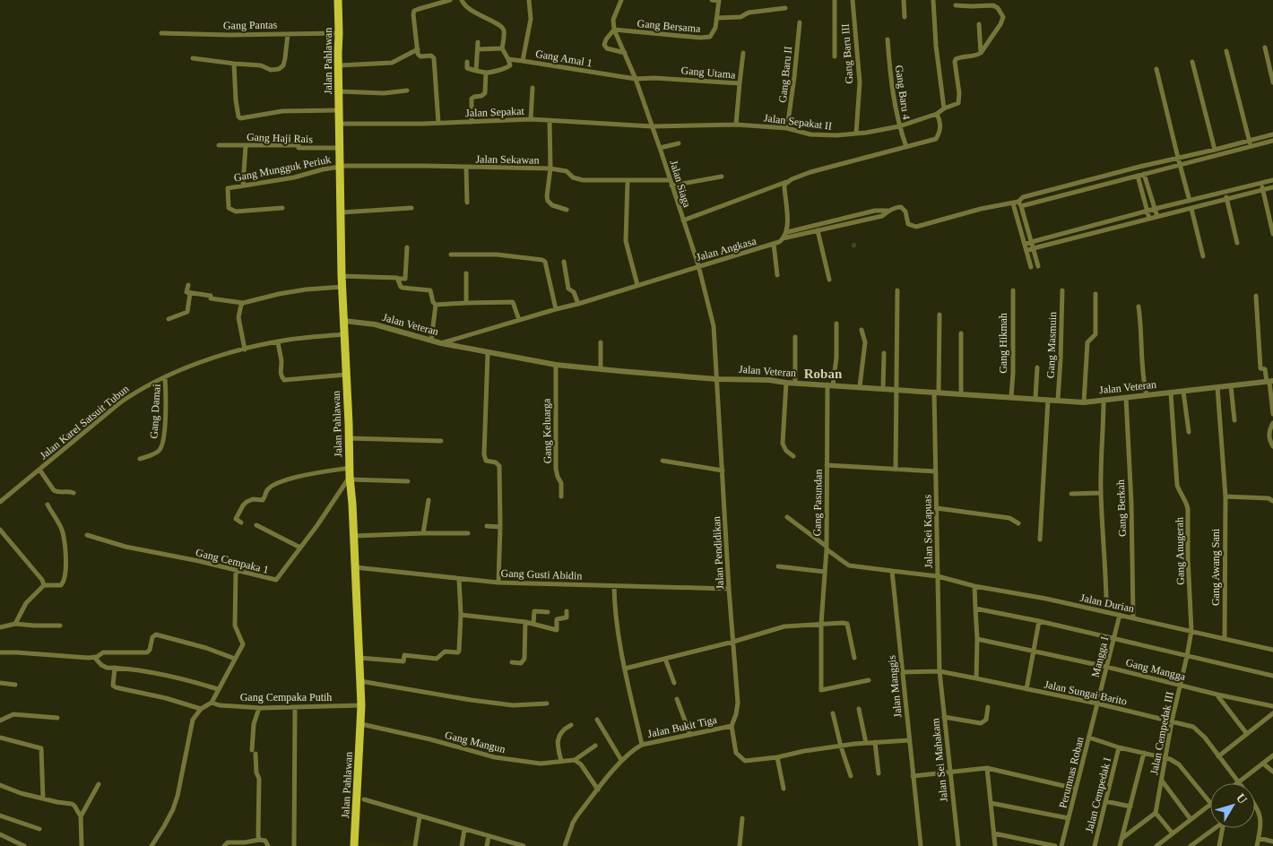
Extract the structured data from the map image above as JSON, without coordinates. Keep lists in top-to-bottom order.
{
  "streets": {
    "main road": ["Jalan Pahlawan"],
    "street": [
      "Gang Pantas",
      "Gang Bersama",
      "Gang Baru III",
      "Gang Amal 1",
      "Gang Utama",
      "Gang Baru II",
      "Gang Baru 4",
      "Jalan Sepakat",
      "Jalan Sepakat II",
      "Gang Haji Rais",
      "Jalan Sekawan",
      "Gang Mungguk Periuk",
      "Jalan Siaga",
      "Jalan Angkasa",
      "Jalan Veteran",
      "Gang Hikmah",
      "Gang Masmuin",
      "Gang Damai",
      "Jalan Karel Satsuit Tubun",
      "Gang Keluarga",
      "Gang Pasundan",
      "Gang Berkah",
      "Jalan Sei Kapuas",
      "Gang Anugerah",
      "Jalan Pendidikan",
      "Gang Cempaka 1",
      "Gang Awang Sani",
      "Gang Gusti Abidin",
      "Jalan Durian",
      "Mangga I",
      "Gang Mangga",
      "Jalan Manggis",
      "Jalan Sungai Barito",
      "Gang Cempaka Putih",
      "Jalan Bukit Tiga",
      "Jalan Cempedak III",
      "Gang Mangun",
      "Jalan Sei Mahakam",
      "Perumnas Roban",
      "Jalan Cempedak I"
    ]
  },
  "crossings": [
    ["Gang Pantas", "Jalan Pahlawan"],
    ["Gang Bersama", "Jalan Siaga"],
    ["Gang Baru III", "Jalan Sepakat II"],
    ["Gang Amal 1", "Gang Utama"],
    ["Gang Amal 1", "Jalan Siaga"],
    ["Jalan Pahlawan", "Jalan Sepakat"],
    ["Jalan Pahlawan", "Gang Haji Rais"],
    ["Jalan Pahlawan", "Jalan Sekawan"],
    ["Jalan Pahlawan", "Gang Mungguk Periuk"],
    ["Jalan Pahlawan", "Jalan Veteran"],
    ["Jalan Pahlawan", "Jalan Karel Satsuit Tubun"],
    ["Jalan Pahlawan", "Gang Cempaka 1"],
    ["Jalan Pahlawan", "Gang Gusti Abidin"],
    ["Jalan Pahlawan", "Gang Cempaka Putih"],
    ["Jalan Pahlawan", "Gang Mangun"],
    ["Gang Utama", "Jalan Sepakat II"],
    ["Gang Utama", "Jalan Siaga"],
    ["Gang Baru II", "Jalan Sepakat II"],
    ["Gang Baru 4", "Jalan Sepakat II"],
    ["Jalan Sepakat", "Jalan Sepakat II"],
    ["Jalan Sepakat", "Jalan Siaga"],
    ["Jalan Sepakat II", "Jalan Siaga"],
    ["Jalan Sekawan", "Gang Mungguk Periuk"],
    ["Jalan Sekawan", "Jalan Siaga"],
    ["Jalan Siaga", "Jalan Angkasa"],
    ["Jalan Siaga", "Jalan Veteran"],
    ["Jalan Siaga", "Jalan Pendidikan"],
    ["Jalan Angkasa", "Jalan Veteran"],
    ["Jalan Veteran", "Gang Hikmah"],
    ["Jalan Veteran", "Gang Masmuin"],
    ["Jalan Veteran", "Gang Keluarga"],
    ["Jalan Veteran", "Gang Pasundan"],
    ["Jalan Veteran", "Gang Berkah"],
    ["Jalan Veteran", "Jalan Sei Kapuas"],
    ["Jalan Veteran", "Gang Anugerah"],
    ["Jalan Veteran", "Jalan Pendidikan"],
    ["Jalan Veteran", "Gang Awang Sani"],
    ["Gang Damai", "Jalan Karel Satsuit Tubun"],
    ["Gang Pasundan", "Jalan Manggis"],
    ["Gang Berkah", "Jalan Durian"],
    ["Jalan Sei Kapuas", "Jalan Durian"],
    ["Jalan Sei Kapuas", "Jalan Sungai Barito"],
    ["Jalan Sei Kapuas", "Jalan Sei Mahakam"],
    ["Gang Anugerah", "Jalan Durian"],
    ["Gang Anugerah", "Jalan Cempedak III"],
    ["Jalan Pendidikan", "Gang Gusti Abidin"],
    ["Jalan Pendidikan", "Jalan Bukit Tiga"],
    ["Gang Awang Sani", "Jalan Durian"],
    ["Jalan Durian", "Mangga I"],
    ["Jalan Durian", "Jalan Cempedak III"],
    ["Mangga I", "Gang Mangga"],
    ["Mangga I", "Jalan Sungai Barito"],
    ["Mangga I", "Perumnas Roban"],
    ["Gang Mangga", "Jalan Cempedak III"],
    ["Jalan Manggis", "Jalan Sungai Barito"],
    ["Jalan Manggis", "Jalan Bukit Tiga"],
    ["Jalan Sungai Barito", "Jalan Cempedak III"],
    ["Jalan Sungai Barito", "Jalan Sei Mahakam"],
    ["Jalan Sungai Barito", "Perumnas Roban"]
  ],
  "districts": ["Roban"],
  "north": "top right"
}
